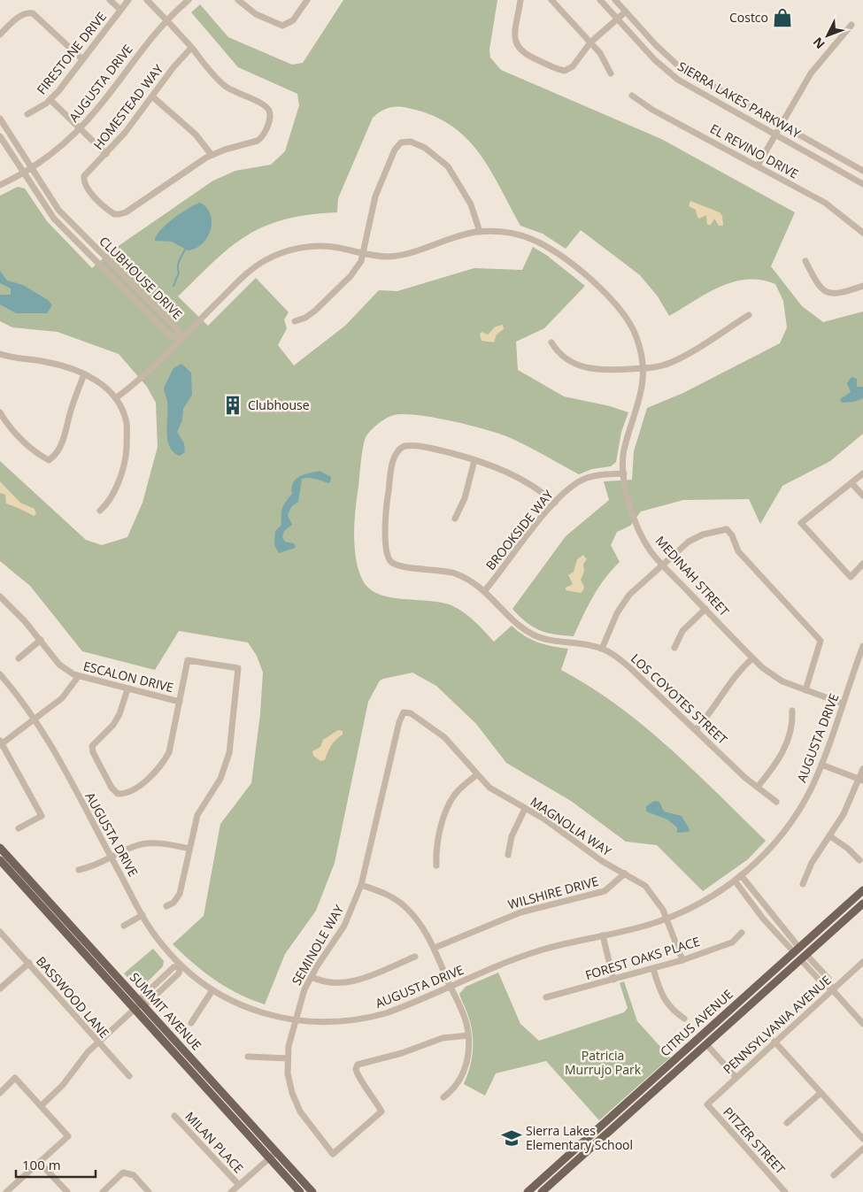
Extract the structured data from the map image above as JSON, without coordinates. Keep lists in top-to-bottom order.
{
  "streets": {
    "main road": ["SUMMIT AVENUE", "CITRUS AVENUE"],
    "street": [
      "FIRESTONE DRIVE",
      "AUGUSTA DRIVE",
      "SIERRA LAKES PARKWAY",
      "HOMESTEAD WAY",
      "EL REVINO DRIVE",
      "CLUBHOUSE DRIVE",
      "BROOKSIDE WAY",
      "MEDINAH STREET",
      "ESCALON DRIVE",
      "LOS COYOTES STREET",
      "MAGNOLIA WAY",
      "WILSHIRE DRIVE",
      "SEMINOLE WAY",
      "FOREST OAKS PLACE",
      "BASSWOOD LANE",
      "PENNSYLVANIA AVENUE",
      "PITZER STREET",
      "MILAN PLACE"
    ]
  },
  "crossings": [
    ["AUGUSTA DRIVE", "CLUBHOUSE DRIVE"],
    ["AUGUSTA DRIVE", "MEDINAH STREET"],
    ["AUGUSTA DRIVE", "MAGNOLIA WAY"],
    ["AUGUSTA DRIVE", "SEMINOLE WAY"],
    ["CLUBHOUSE DRIVE", "MEDINAH STREET"],
    ["BROOKSIDE WAY", "MEDINAH STREET"],
    ["BROOKSIDE WAY", "LOS COYOTES STREET"],
    ["MAGNOLIA WAY", "WILSHIRE DRIVE"],
    ["MAGNOLIA WAY", "SEMINOLE WAY"],
    ["MAGNOLIA WAY", "FOREST OAKS PLACE"],
    ["PENNSYLVANIA AVENUE", "PITZER STREET"]
  ],
  "parks": ["Patricia Murrujo Park"],
  "places": {
    "shop": ["Costco"],
    "building": ["Clubhouse"],
    "school or university": ["Sierra Lakes Elementary School"]
  },
  "scale_bar": "100 m",
  "north": "bottom left"
}
